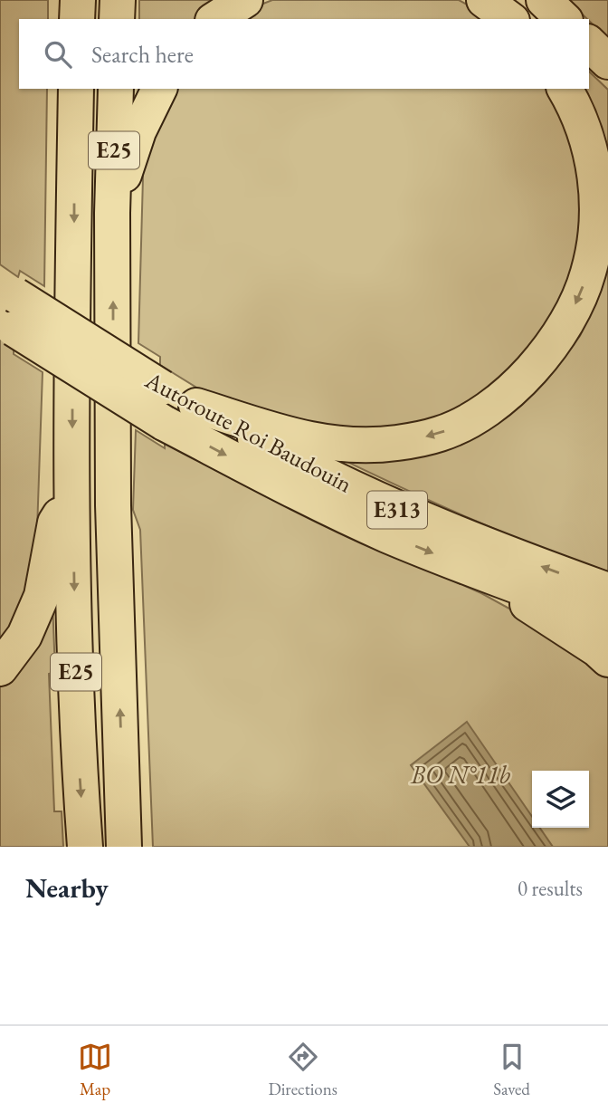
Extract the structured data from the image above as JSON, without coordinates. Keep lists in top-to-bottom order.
{
  "streets": {
    "highway": ["E25", "Autoroute Roi Baudouin", "E313"]
  },
  "crossings": [
    ["Autoroute Roi Baudouin", "E313"]
  ],
  "water": ["BO N°11b"],
  "page": {
    "search": "Search here",
    "heading": ["Nearby", "0 results"],
    "nav": ["Map", "Directions", "Saved"]
  }
}
